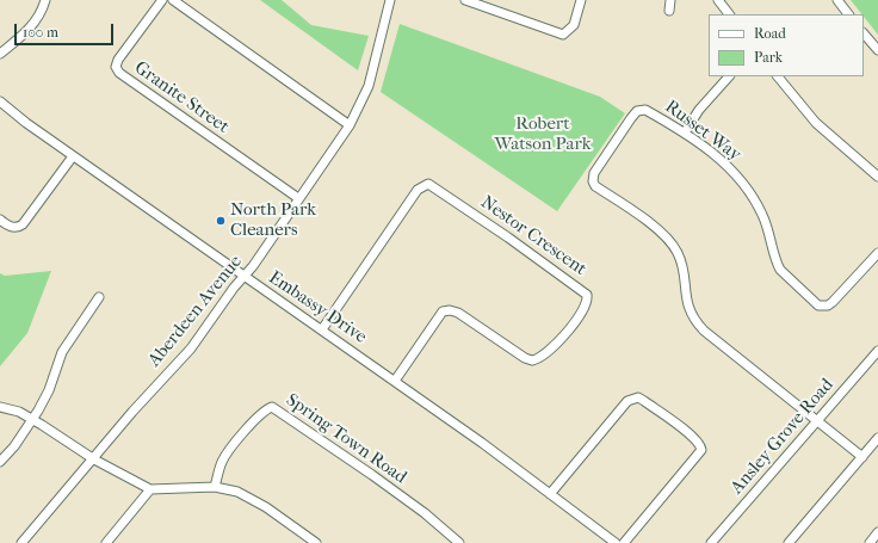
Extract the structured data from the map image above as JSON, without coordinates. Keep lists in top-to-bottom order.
{
  "streets": {
    "street": [
      "Granite Street",
      "Russet Way",
      "Nestor Crescent",
      "Embassy Drive",
      "Aberdeen Avenue",
      "Ansley Grove Road",
      "Spring Town Road"
    ]
  },
  "crossings": [
    ["Granite Street", "Aberdeen Avenue"],
    ["Russet Way", "Ansley Grove Road"],
    ["Nestor Crescent", "Embassy Drive"],
    ["Embassy Drive", "Aberdeen Avenue"]
  ],
  "parks": ["Robert Watson Park"],
  "places": ["North Park Cleaners"],
  "legend": ["Road", "Park"],
  "scale_bar": "100 m"
}
